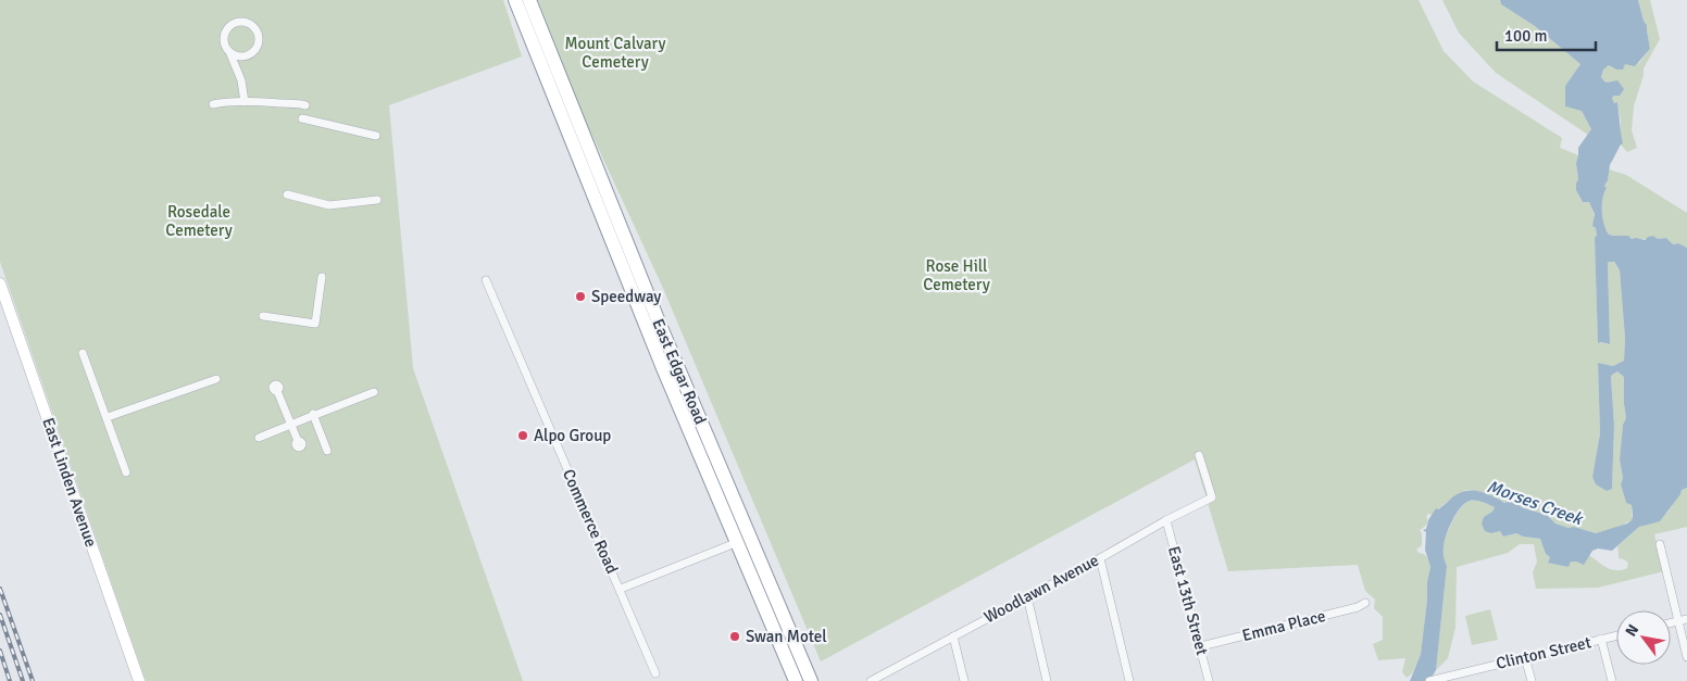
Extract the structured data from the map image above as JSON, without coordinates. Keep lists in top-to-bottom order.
{
  "streets": {
    "highway": ["East Edgar Road"],
    "street": [
      "East Linden Avenue",
      "Commerce Road",
      "Woodlawn Avenue",
      "East 13th Street",
      "Emma Place",
      "Clinton Street"
    ]
  },
  "crossings": [
    ["Woodlawn Avenue", "East 13th Street"],
    ["East 13th Street", "Emma Place"]
  ],
  "water": ["Morses Creek"],
  "parks": ["Mount Calvary Cemetery", "Rosedale Cemetery", "Rose Hill Cemetery"],
  "places": ["Speedway", "Alpo Group", "Swan Motel"],
  "scale_bar": "100 m",
  "north": "top left"
}
